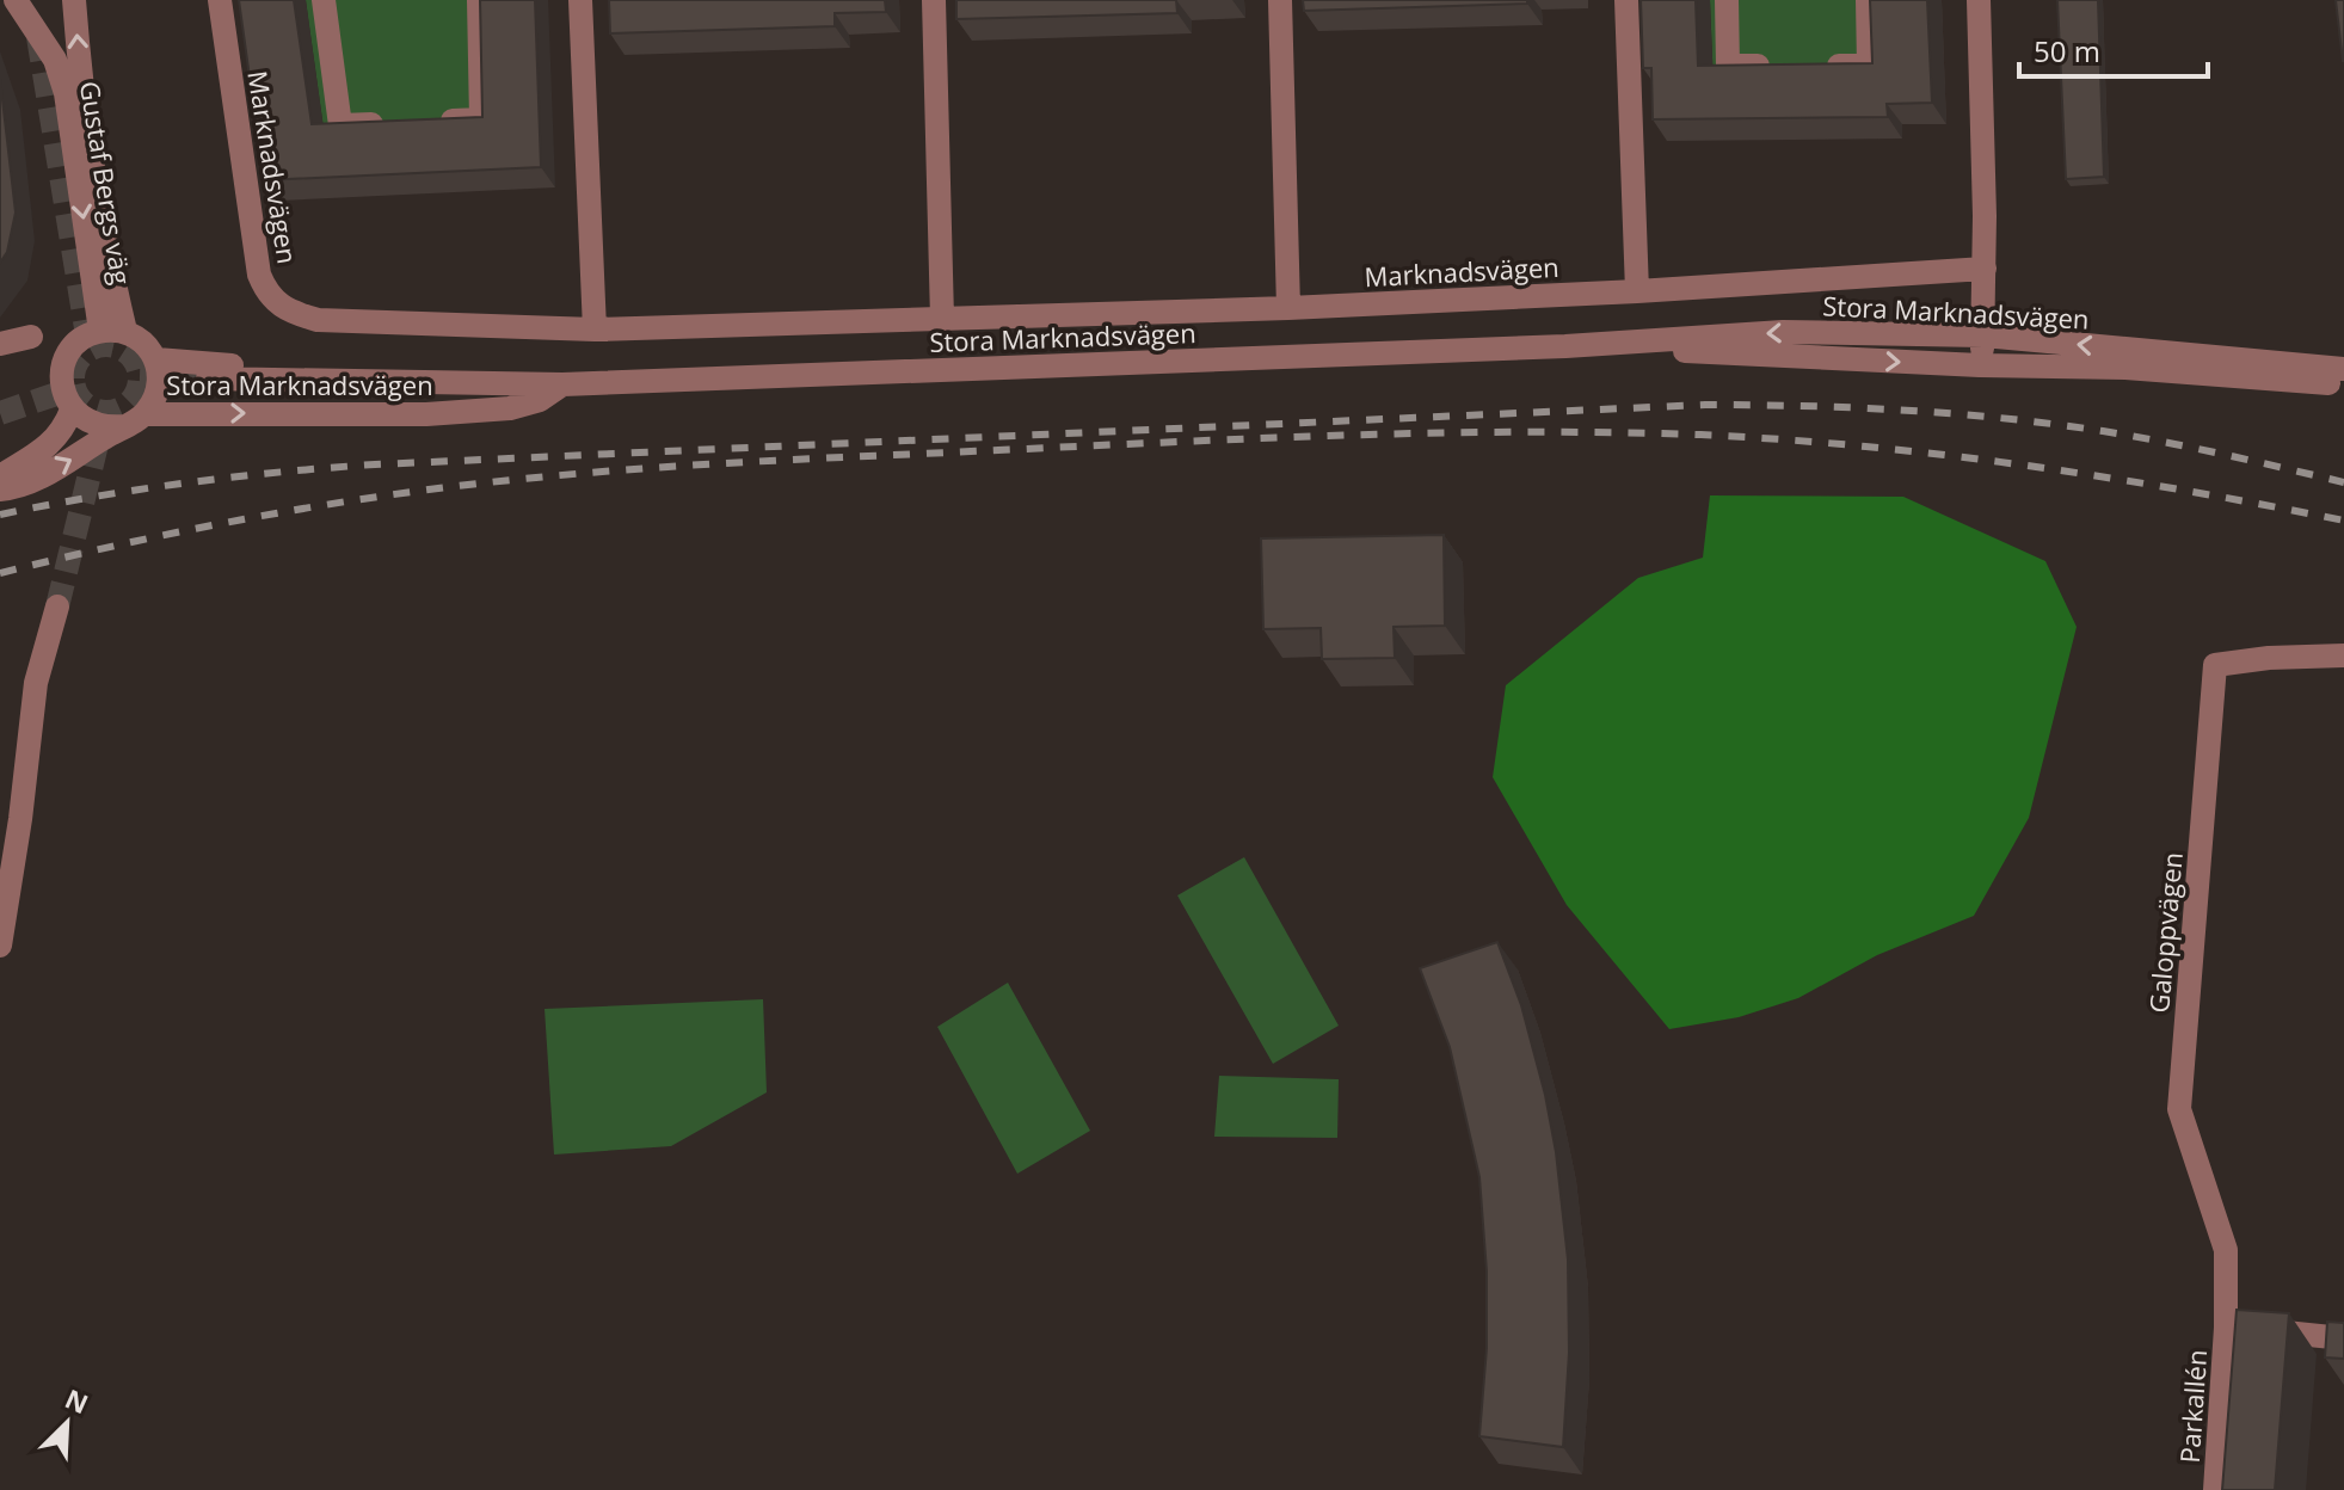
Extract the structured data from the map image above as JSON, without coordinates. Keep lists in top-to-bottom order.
{
  "streets": {
    "street": [
      "Marknadsvägen",
      "Gustaf Bergs väg",
      "Stora Marknadsvägen",
      "Galoppvägen",
      "Parkallén"
    ]
  },
  "crossings": [
    ["Gustaf Bergs väg", "Stora Marknadsvägen"],
    ["Galoppvägen", "Parkallén"]
  ],
  "scale_bar": "50 m",
  "north": "top right"
}
